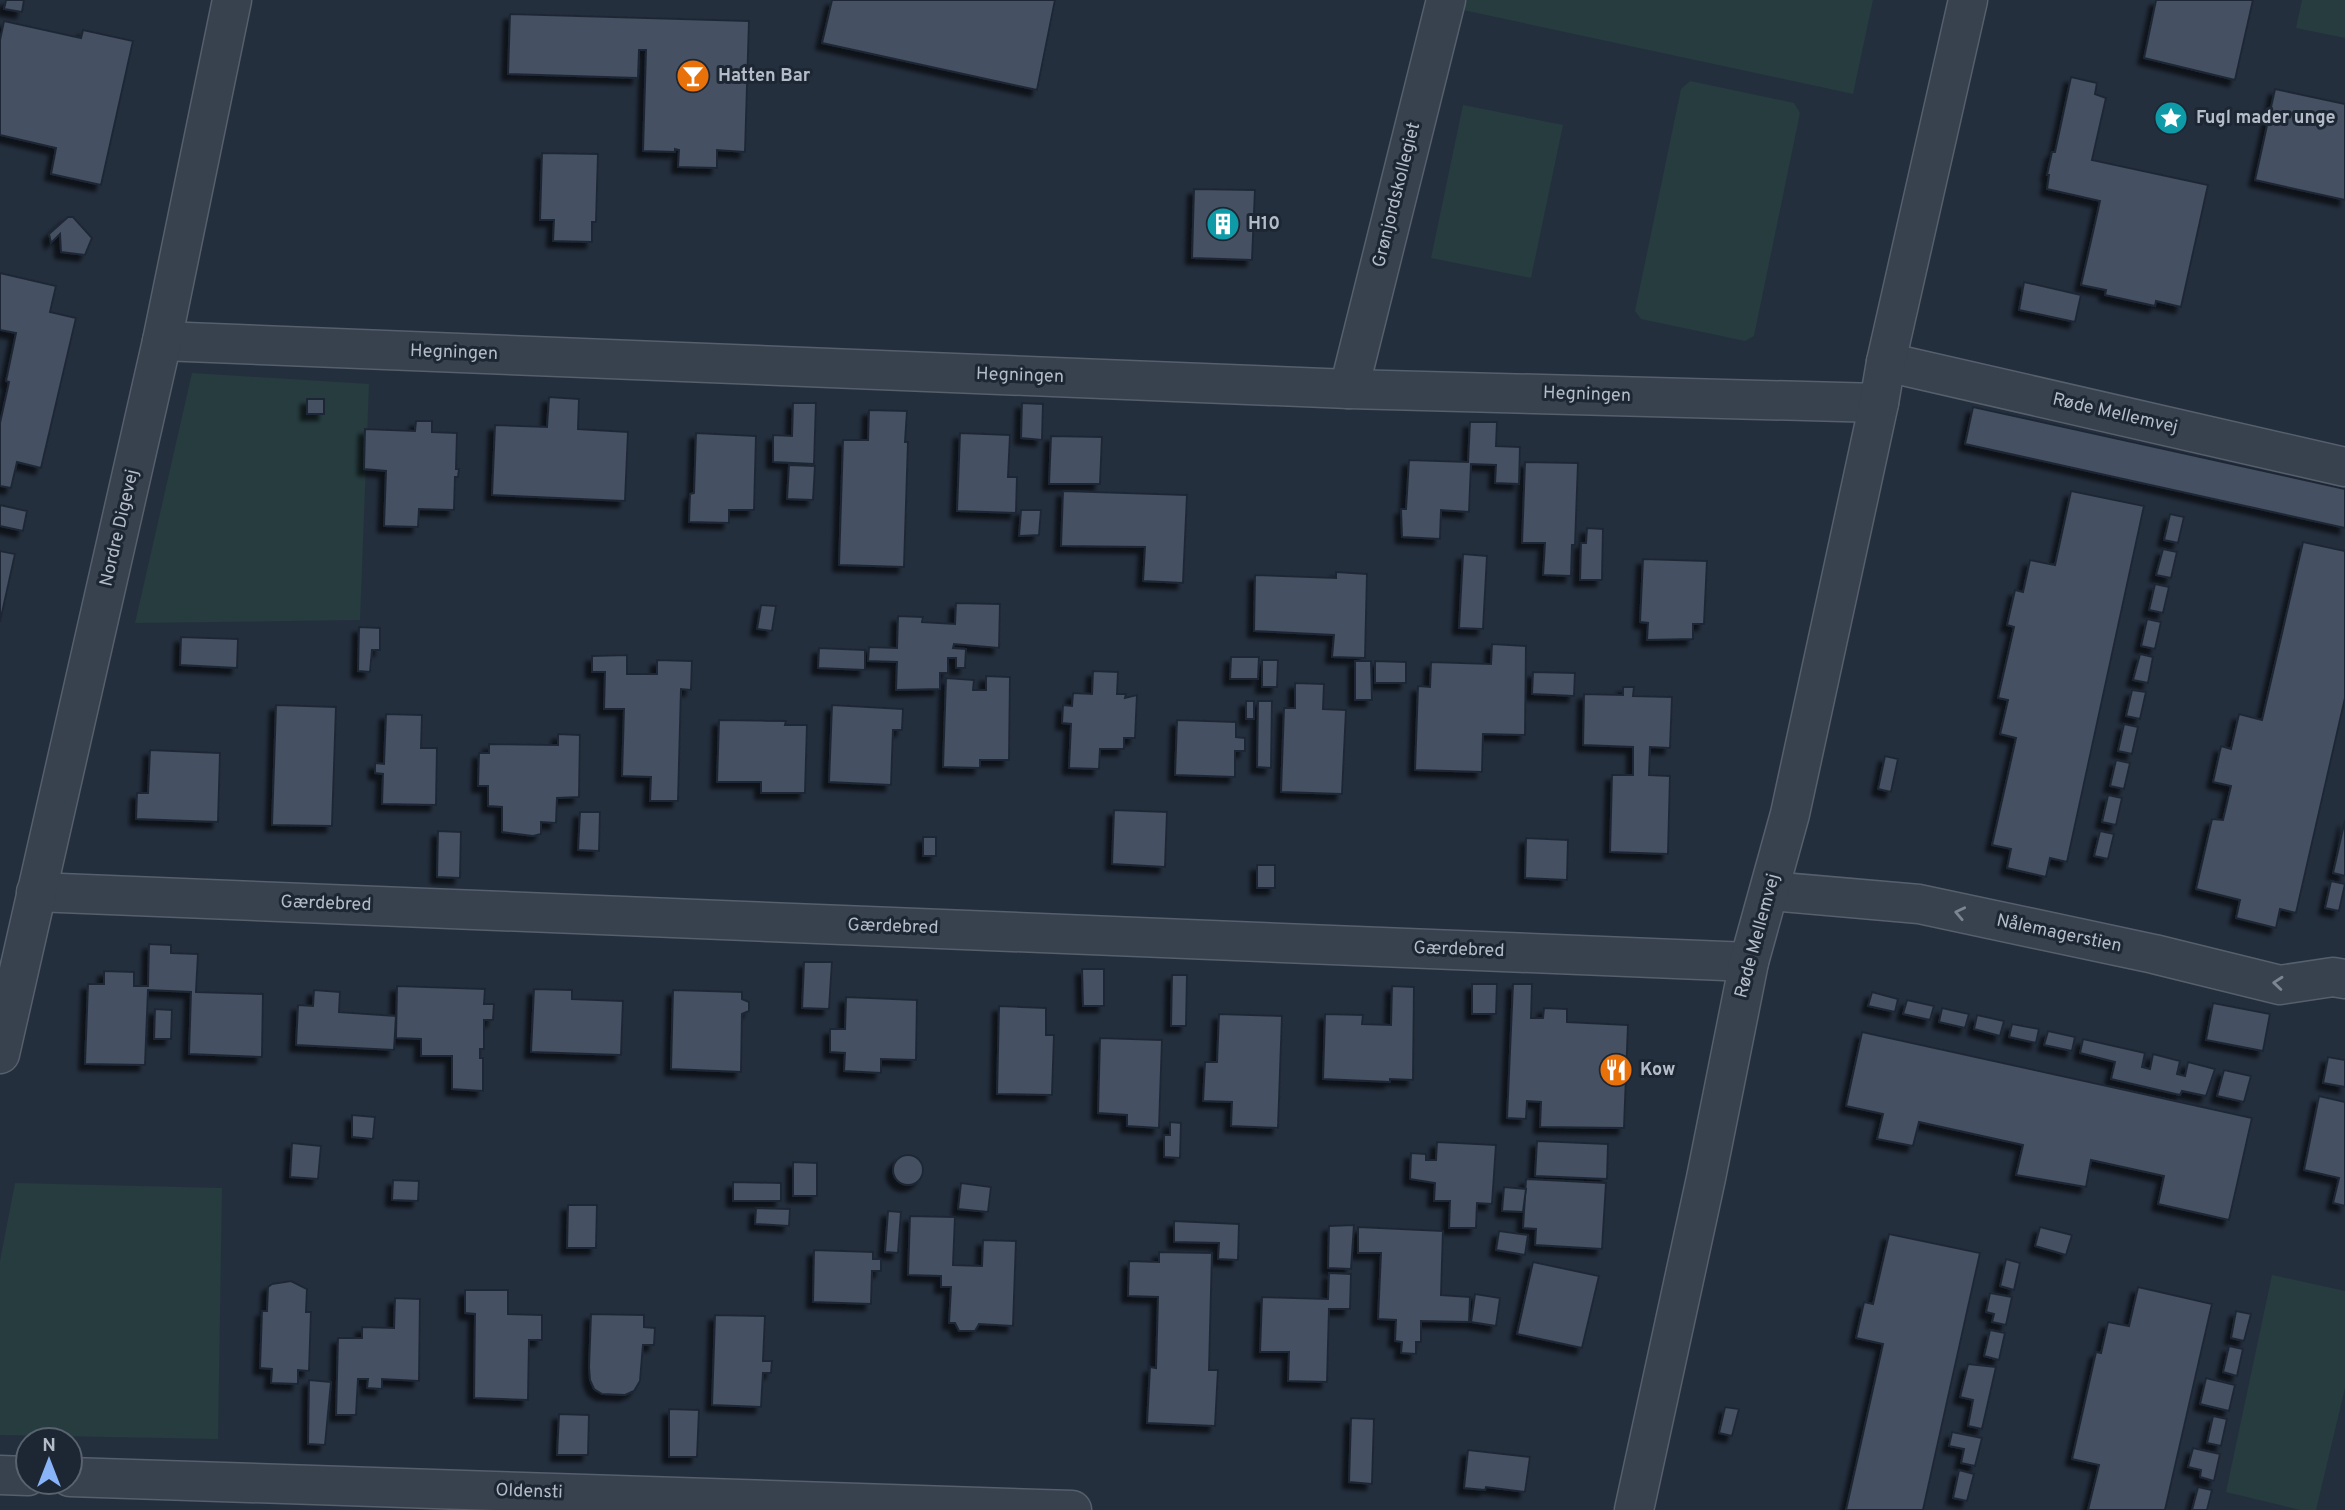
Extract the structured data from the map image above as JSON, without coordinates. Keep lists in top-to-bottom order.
{
  "streets": {
    "street": [
      "Grønjordskollegiet",
      "Hegningen",
      "Røde Mellemvej",
      "Nordre Digevej",
      "Gærdebred",
      "Nålemagerstien",
      "Oldensti"
    ]
  },
  "crossings": [
    ["Grønjordskollegiet", "Hegningen"],
    ["Hegningen", "Røde Mellemvej"],
    ["Hegningen", "Nordre Digevej"],
    ["Røde Mellemvej", "Gærdebred"],
    ["Røde Mellemvej", "Nålemagerstien"],
    ["Nordre Digevej", "Gærdebred"]
  ],
  "one_way": ["Nålemagerstien"],
  "places": {
    "bar": ["Hatten Bar"],
    "place": ["Fugl mader unge"],
    "building": ["H10"],
    "restaurant": ["Kow"]
  },
  "north": "top"
}
